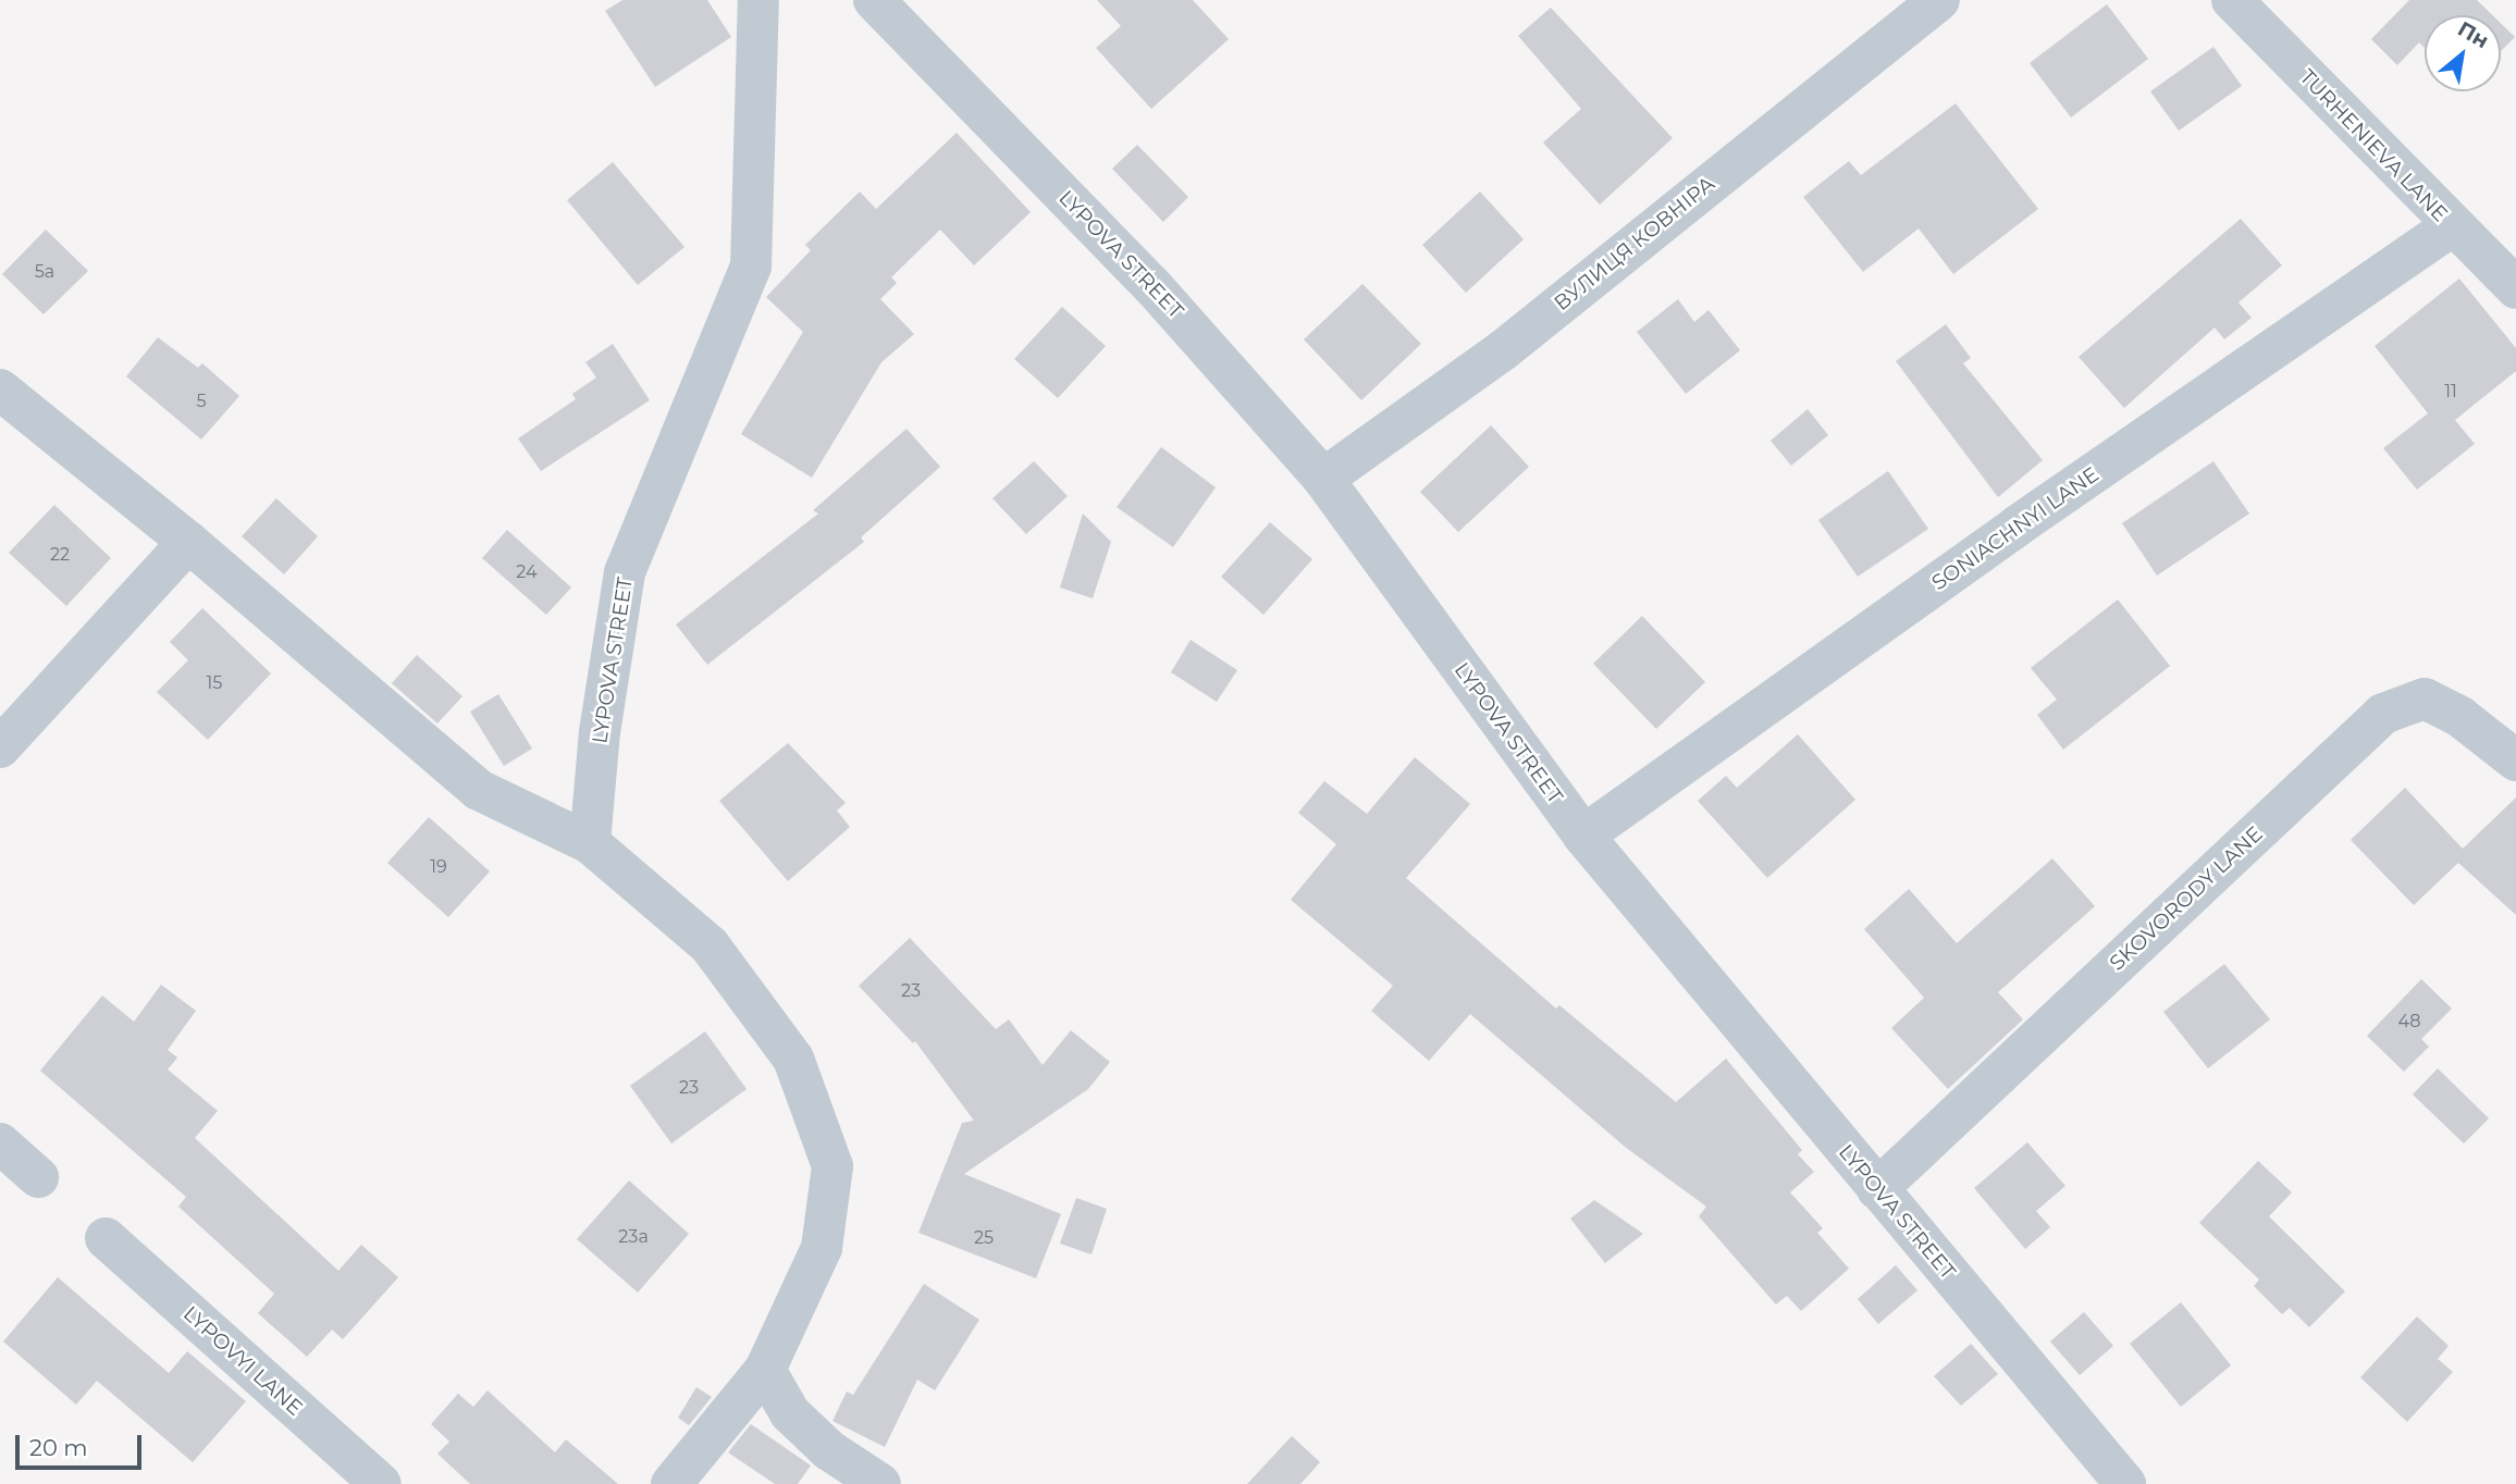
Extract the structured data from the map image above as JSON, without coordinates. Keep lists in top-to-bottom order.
{
  "streets": {
    "street": [
      "TURHENIEVA LANE",
      "ВУЛИЦЯ КОВНІРА",
      "LYPOVA STREET",
      "SONIACHNYI LANE",
      "SKOVORODY LANE",
      "LYPOVYI LANE"
    ]
  },
  "crossings": [
    ["TURHENIEVA LANE", "SONIACHNYI LANE"],
    ["ВУЛИЦЯ КОВНІРА", "LYPOVA STREET"],
    ["LYPOVA STREET", "SONIACHNYI LANE"],
    ["LYPOVA STREET", "SKOVORODY LANE"]
  ],
  "house_numbers": [
    "5а",
    "11",
    "5",
    "22",
    "24",
    "15",
    "19",
    "23",
    "48",
    "23",
    "23а",
    "25"
  ],
  "scale_bar": "20 m",
  "north": "top right"
}
